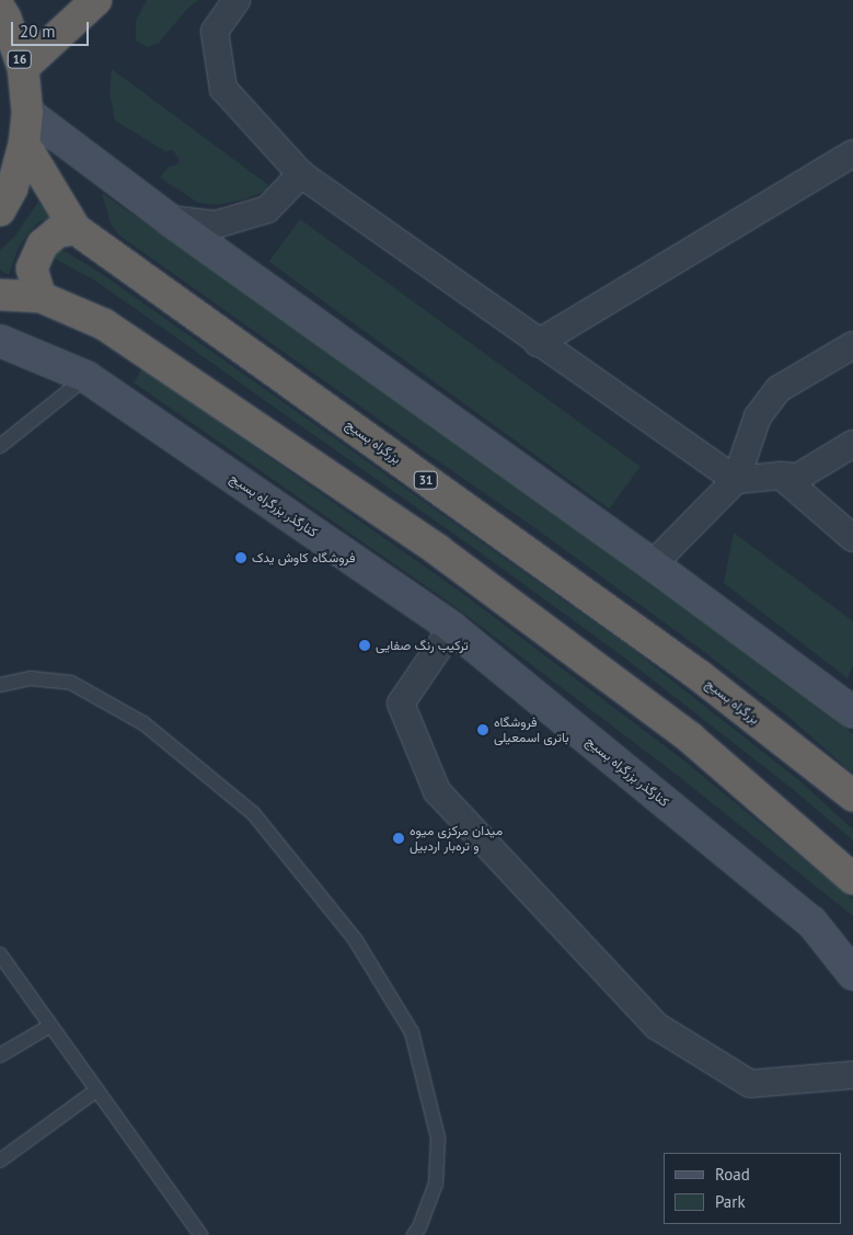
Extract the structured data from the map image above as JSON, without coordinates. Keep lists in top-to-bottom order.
{
  "streets": {
    "highway": ["16", "بزرگراه بسیج", "31"],
    "main road": ["کنارگذر بزرگراه بسیج"]
  },
  "crossings": [
    ["16", "بزرگراه بسیج"]
  ],
  "places": [
    "فروشگاه کاوش یدک",
    "ترکیب رنگ صفایی",
    "فروشگاه باتری اسمعیلی",
    "میدان مرکزی میوه و تره‌بار اردبیل"
  ],
  "legend": ["Road", "Park"],
  "scale_bar": "20 m"
}
